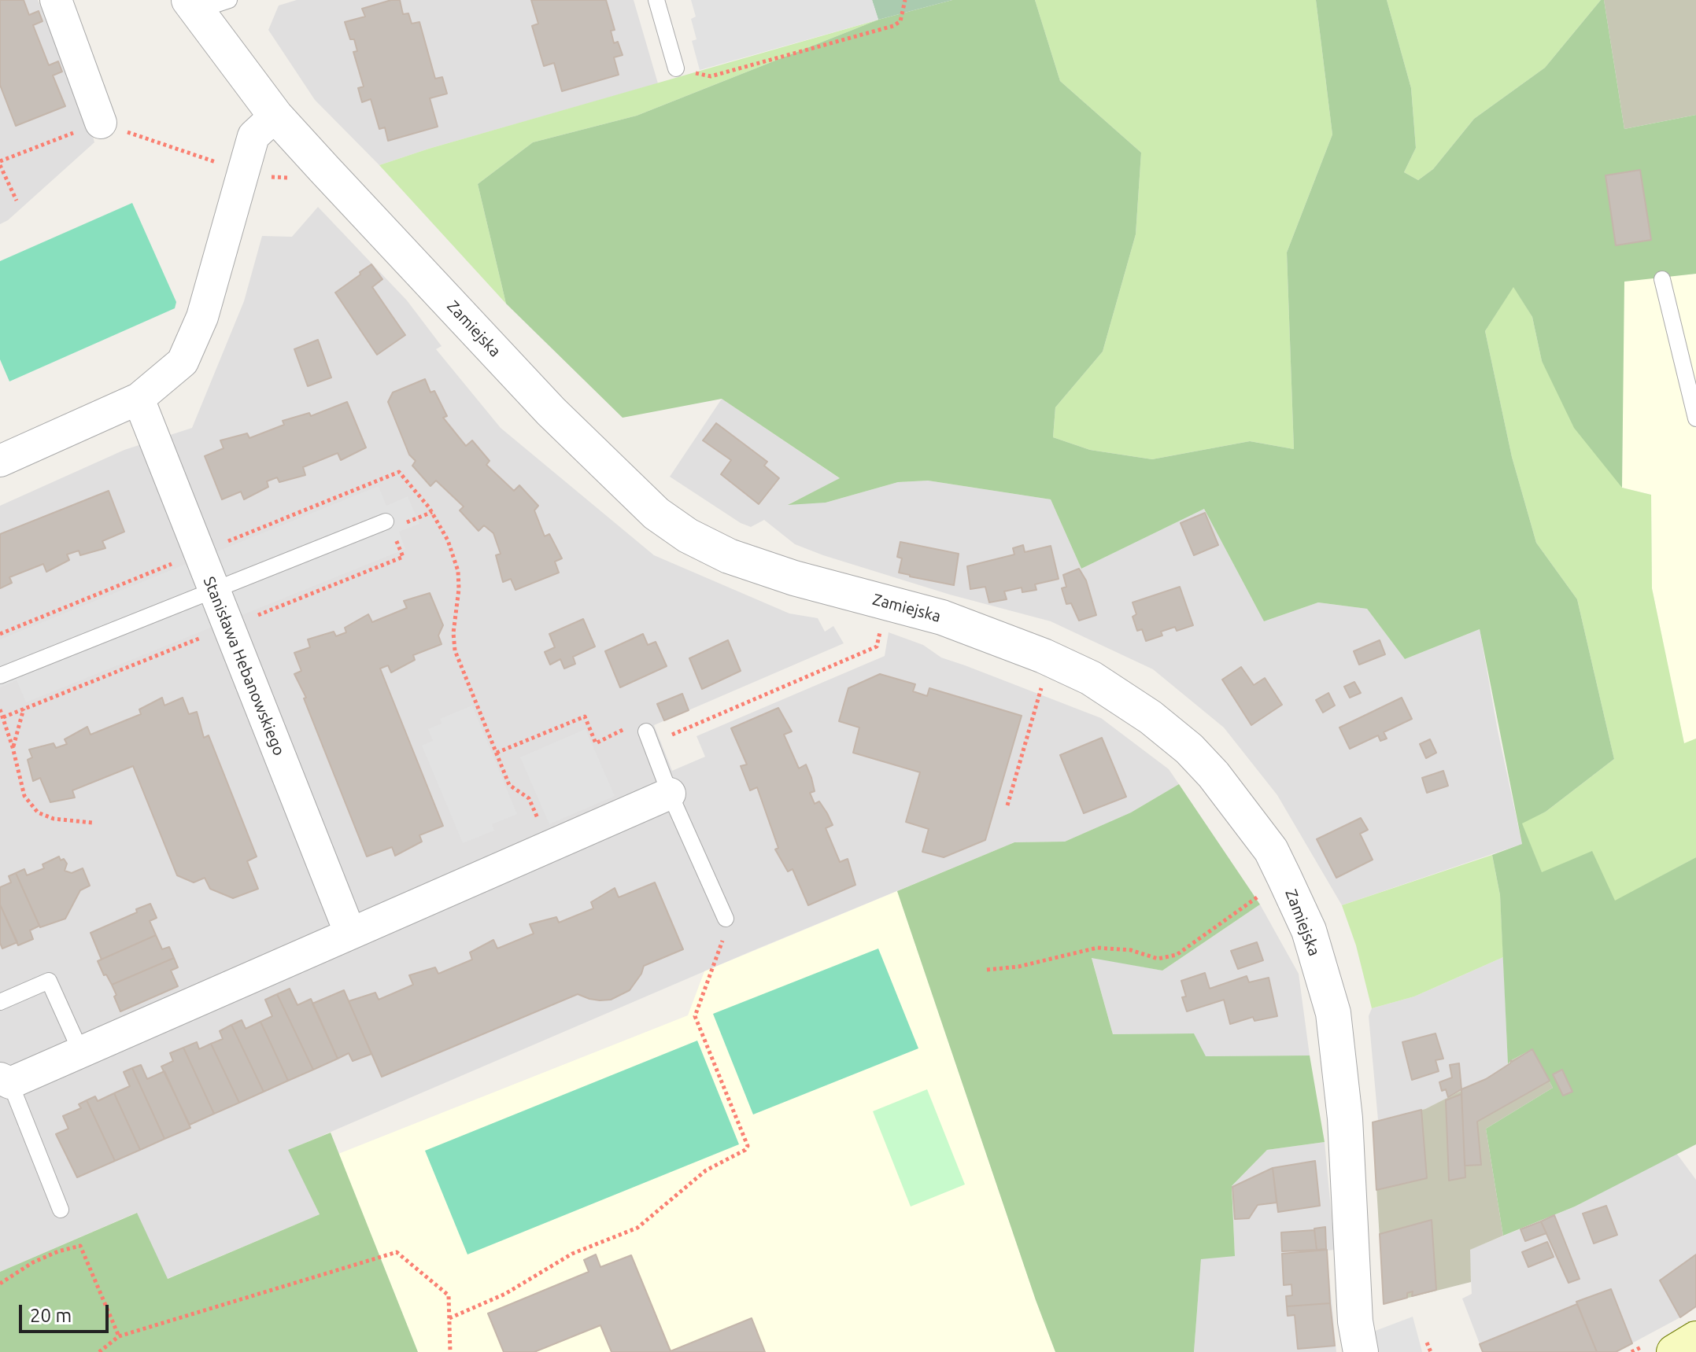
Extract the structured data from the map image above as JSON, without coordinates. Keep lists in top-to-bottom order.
{
  "streets": {
    "street": ["Zamiejska", "Stanisława Hebanowskiego"]
  },
  "scale_bar": "20 m"
}
